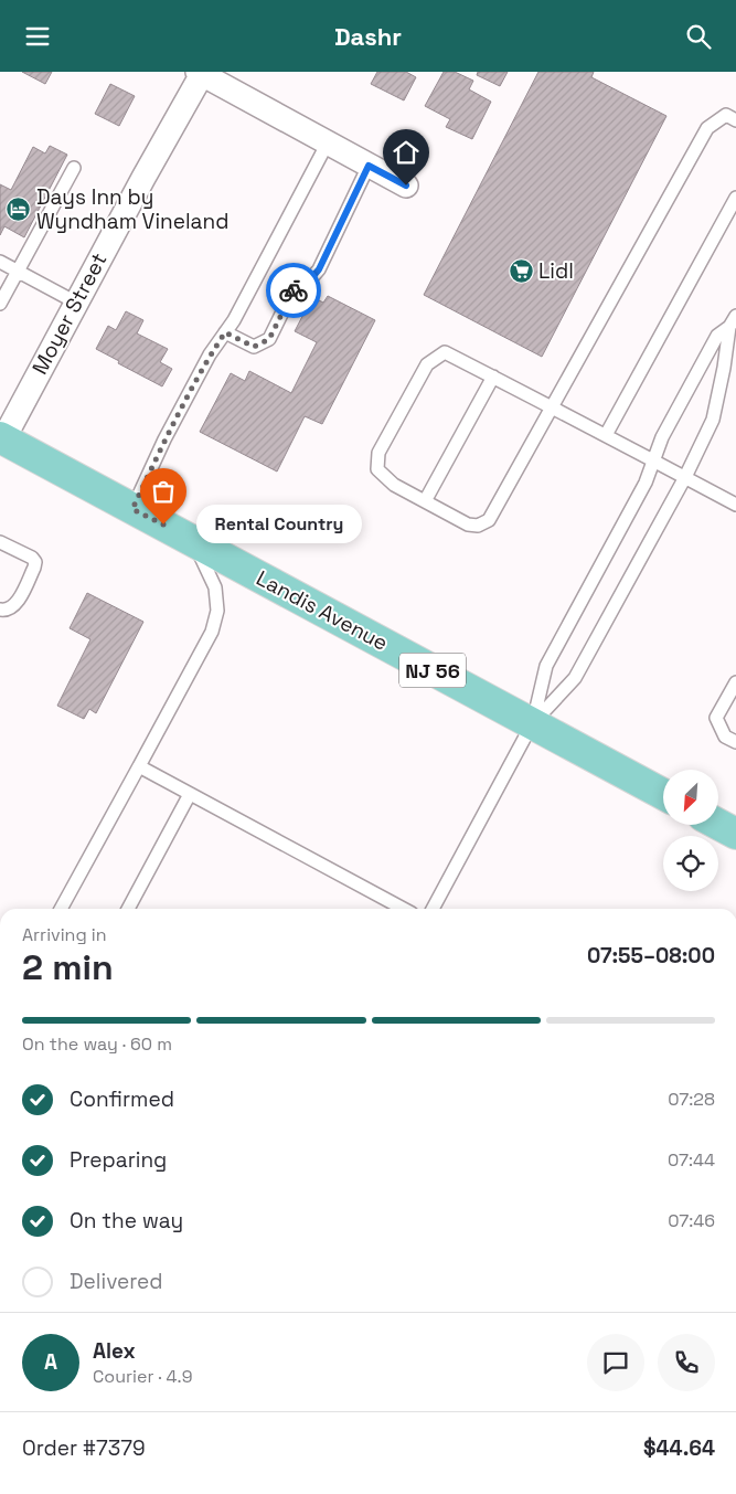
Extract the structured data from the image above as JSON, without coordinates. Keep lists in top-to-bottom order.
{
  "streets": {
    "main road": ["Landis Avenue", "NJ 56"],
    "street": ["Moyer Street"]
  },
  "crossings": [
    ["Moyer Street", "Landis Avenue"]
  ],
  "places": {
    "hotel": ["Days Inn by Wyndham Vineland"],
    "supermarket": ["Lidl"],
    "other": ["Rental Country"]
  },
  "north": "bottom left",
  "page": {
    "header": "Dashr",
    "bubble": "Rental Country",
    "heading": ["2 min", "Arriving in", "07:55–08:00"],
    "panel": [
      "Alex",
      "Courier · 4.9",
      "Order #7379",
      "$44.64"
    ],
    "bar": "On the way · 60 m",
    "list": [
      ["Confirmed", "07:28"],
      ["Preparing", "07:44"],
      ["On the way", "07:46"],
      "Delivered"
    ],
    "round": "A"
  }
}
